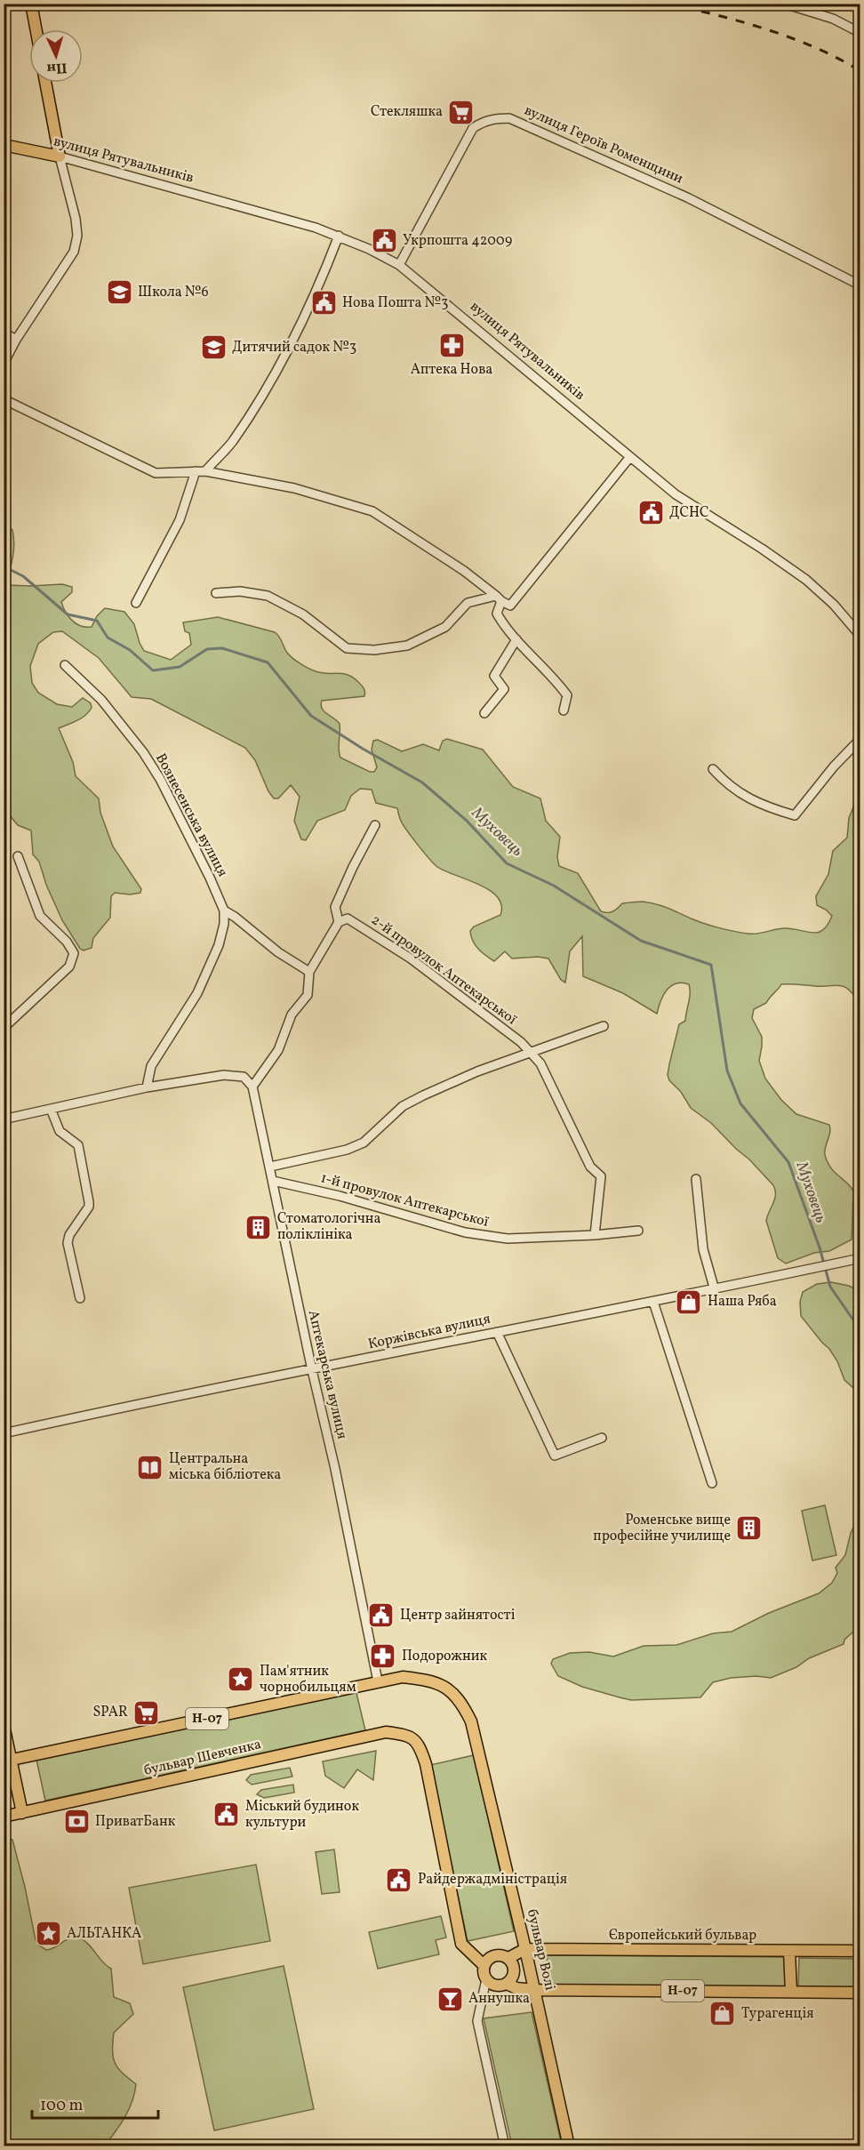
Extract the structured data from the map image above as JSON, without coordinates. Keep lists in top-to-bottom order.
{
  "streets": {
    "main road": [
      "вулиця Рятувальників",
      "Н-07",
      "бульвар Шевченка",
      "Європейський бульвар",
      "бульвар Волі"
    ],
    "street": [
      "вулиця Героїв Роменщини",
      "Вознесенська вулиця",
      "2-й провулок Аптекарської",
      "1-й провулок Аптекарської",
      "Коржівська вулиця",
      "Аптекарська вулиця"
    ]
  },
  "crossings": [
    ["вулиця Героїв Роменщини", "вулиця Рятувальників"],
    ["1-й провулок Аптекарської", "Аптекарська вулиця"],
    ["Коржівська вулиця", "Аптекарська вулиця"],
    ["Аптекарська вулиця", "Н-07"],
    ["Аптекарська вулиця", "бульвар Волі"],
    ["Н-07", "бульвар Шевченка"],
    ["Н-07", "Європейський бульвар"],
    ["Н-07", "бульвар Волі"],
    ["бульвар Шевченка", "Європейський бульвар"],
    ["Європейський бульвар", "бульвар Волі"]
  ],
  "water": ["Муховець"],
  "places": {
    "supermarket": ["Стекляшка", "SPAR"],
    "public building": [
      "Укрпошта 42009",
      "Нова Пошта №3",
      "ДСНС",
      "Центр зайнятості",
      "Міський будинок культури",
      "Райдержадміністрація"
    ],
    "school or university": ["Школа №6", "Дитячий садок №3"],
    "pharmacy": ["Аптека Нова", "Подорожник"],
    "building": ["Стоматологічна поліклініка", "Роменське вище професійне училище"],
    "shop": ["Наша Ряба", "Турагенція"],
    "library": ["Центральна міська бібліотека"],
    "place": ["Пам'ятник чорнобильцям", "АЛЬТАНКА"],
    "bank": ["ПриватБанк"],
    "bar": ["Аннушка"]
  },
  "scale_bar": "100 m",
  "north": "bottom"
}
